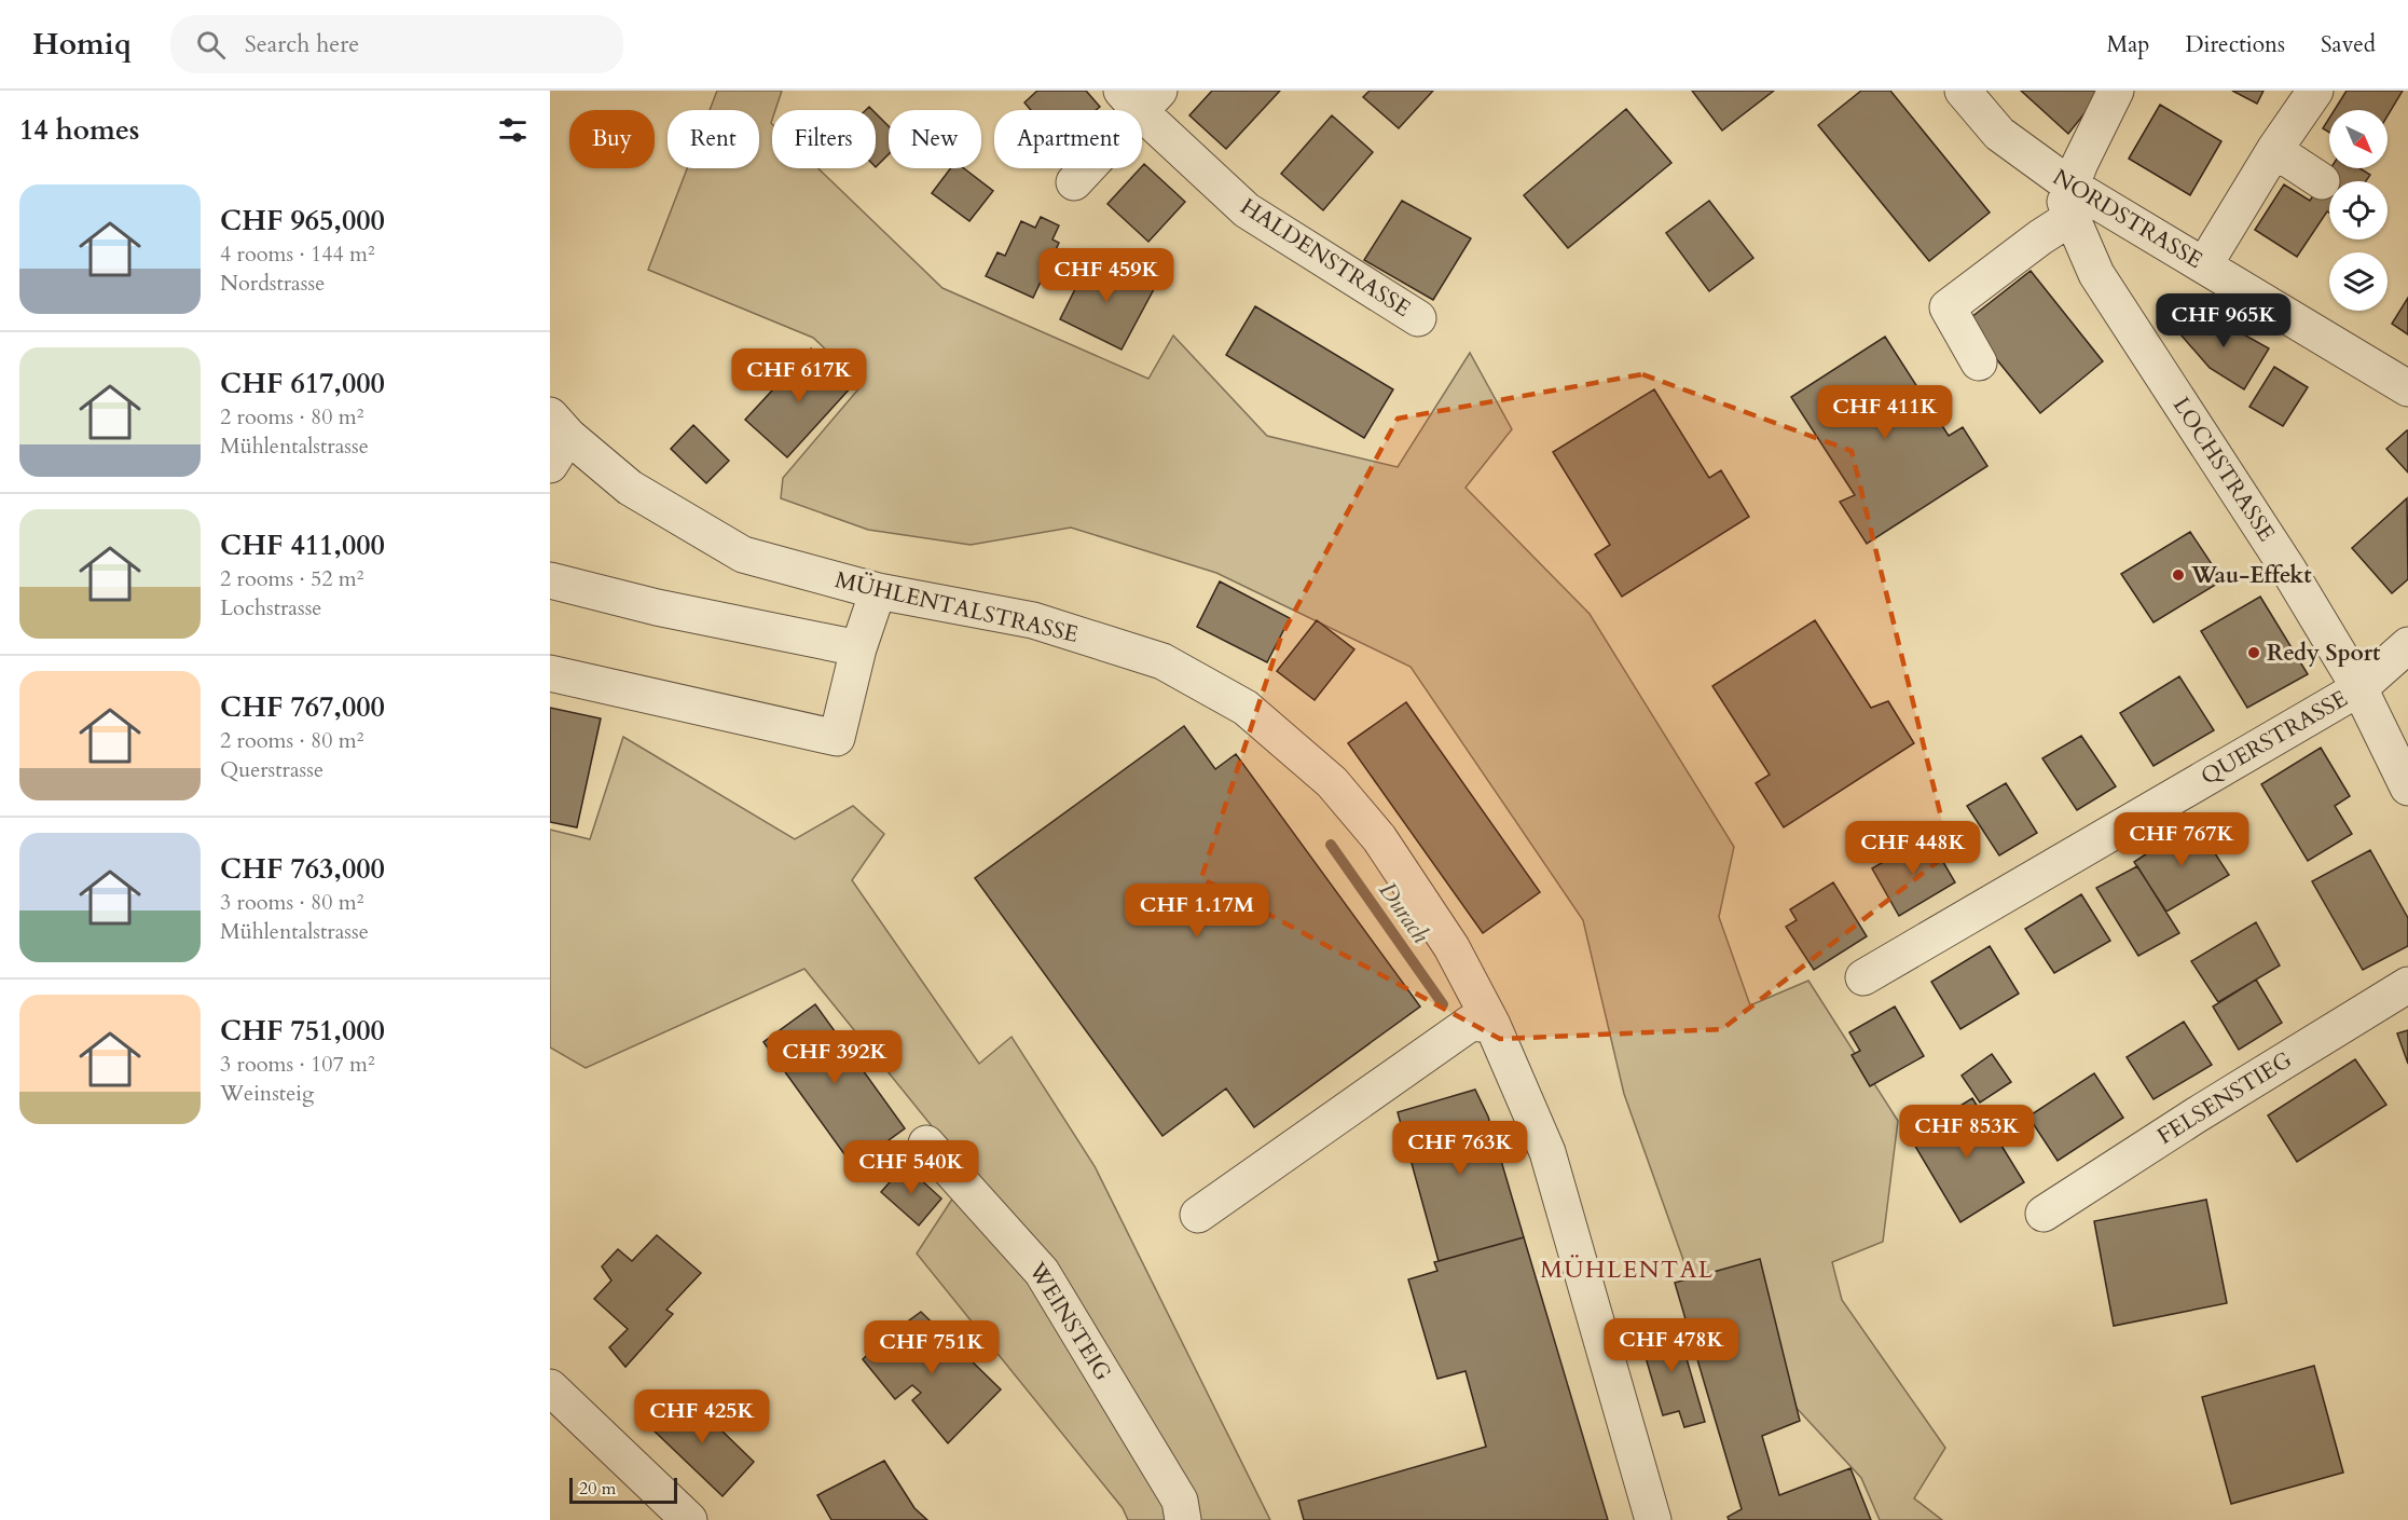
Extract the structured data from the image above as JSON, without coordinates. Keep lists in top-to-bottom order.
{
  "streets": {
    "street": [
      "NORDSTRASSE",
      "HALDENSTRASSE",
      "LOCHSTRASSE",
      "MÜHLENTALSTRASSE",
      "QUERSTRASSE",
      "FELSENSTIEG",
      "WEINSTEIG"
    ]
  },
  "crossings": [
    ["NORDSTRASSE", "LOCHSTRASSE"],
    ["LOCHSTRASSE", "QUERSTRASSE"]
  ],
  "districts": ["MÜHLENTAL"],
  "water": ["Durach"],
  "places": ["Wau-Effekt", "Redy Sport"],
  "scale_bar": "20 m",
  "north": "bottom right",
  "page": {
    "header": "Homiq",
    "search": "Search here",
    "nav": ["Map", "Directions", "Saved"],
    "heading": "14 homes",
    "chip": [
      "Buy",
      "Rent",
      "Filters",
      "New",
      "Apartment"
    ],
    "list": [
      {
        "name": "CHF 965,000",
        "note": "4 rooms · 144 m² · Nordstrasse"
      },
      {
        "name": "CHF 617,000",
        "note": "2 rooms · 80 m² · Mühlentalstrasse"
      },
      {
        "name": "CHF 411,000",
        "note": "2 rooms · 52 m² · Lochstrasse"
      },
      {
        "name": "CHF 767,000",
        "note": "2 rooms · 80 m² · Querstrasse"
      },
      {
        "name": "CHF 763,000",
        "note": "3 rooms · 80 m² · Mühlentalstrasse"
      },
      {
        "name": "CHF 751,000",
        "note": "3 rooms · 107 m² · Weinsteig"
      }
    ],
    "price": [
      "CHF 459K",
      "CHF 965K",
      "CHF 617K",
      "CHF 411K",
      "CHF 767K",
      "CHF 448K",
      "CHF 1.17M",
      "CHF 392K",
      "CHF 853K",
      "CHF 763K",
      "CHF 540K",
      "CHF 478K",
      "CHF 751K",
      "CHF 425K"
    ],
    "scale": "20 m"
  }
}
